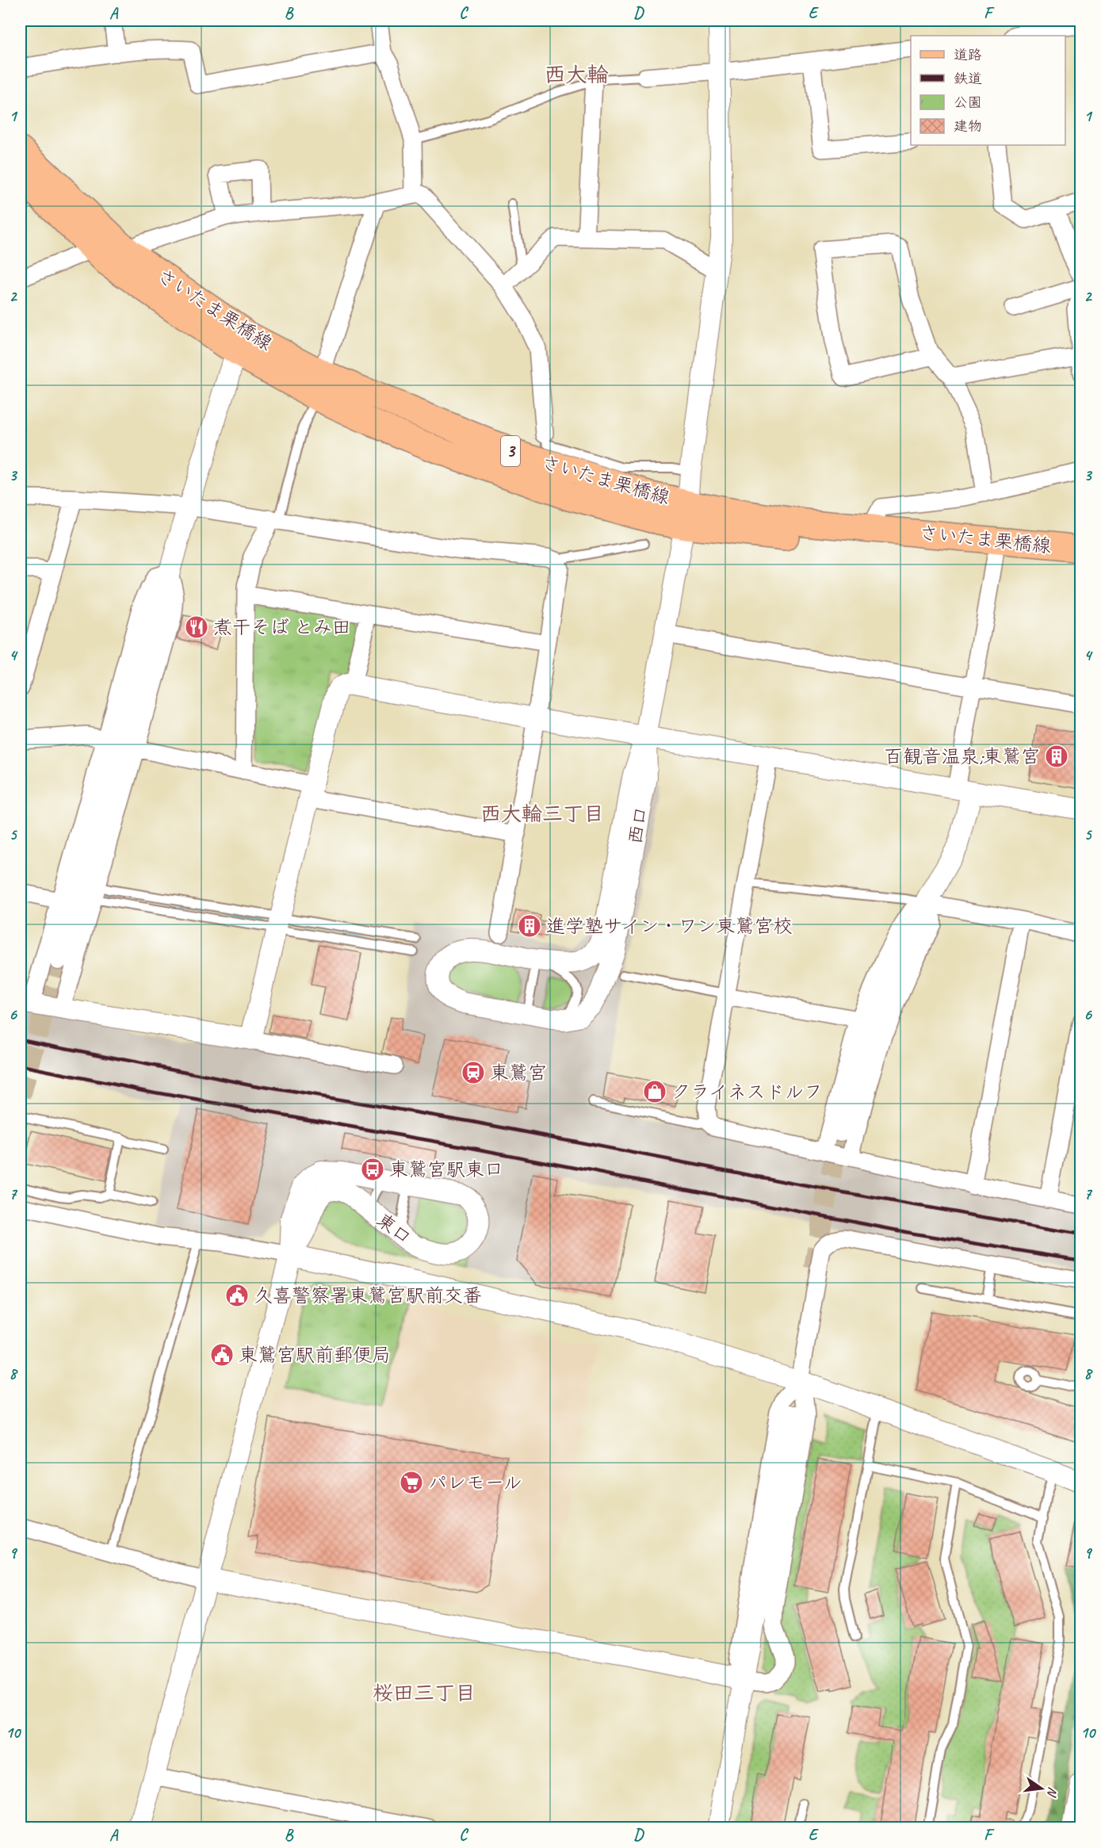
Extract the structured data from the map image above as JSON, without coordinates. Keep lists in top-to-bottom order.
{
  "streets": {
    "main road": ["さいたま栗橋線", "3"],
    "street": ["西口", "東口"]
  },
  "districts": ["西大輪", "西大輪三丁目", "桜田三丁目"],
  "places": {
    "restaurant": ["煮干そば とみ田"],
    "building": ["百観音温泉;東鷲宮", "進学塾サイン・ワン東鷲宮校"],
    "station": ["東鷲宮"],
    "shop": ["クライネスドルフ"],
    "bus stop": ["東鷲宮駅東口"],
    "public building": ["久喜警察署東鷲宮駅前交番", "東鷲宮駅前郵便局"],
    "supermarket": ["パレモール"]
  },
  "legend": [
    "道路",
    "鉄道",
    "公園",
    "建物"
  ],
  "north": "right",
  "grid": {
    "columns": [
      "A",
      "B",
      "C",
      "D",
      "E",
      "F"
    ],
    "rows": [
      "1",
      "2",
      "3",
      "4",
      "5",
      "6",
      "7",
      "8",
      "9",
      "10"
    ]
  }
}
